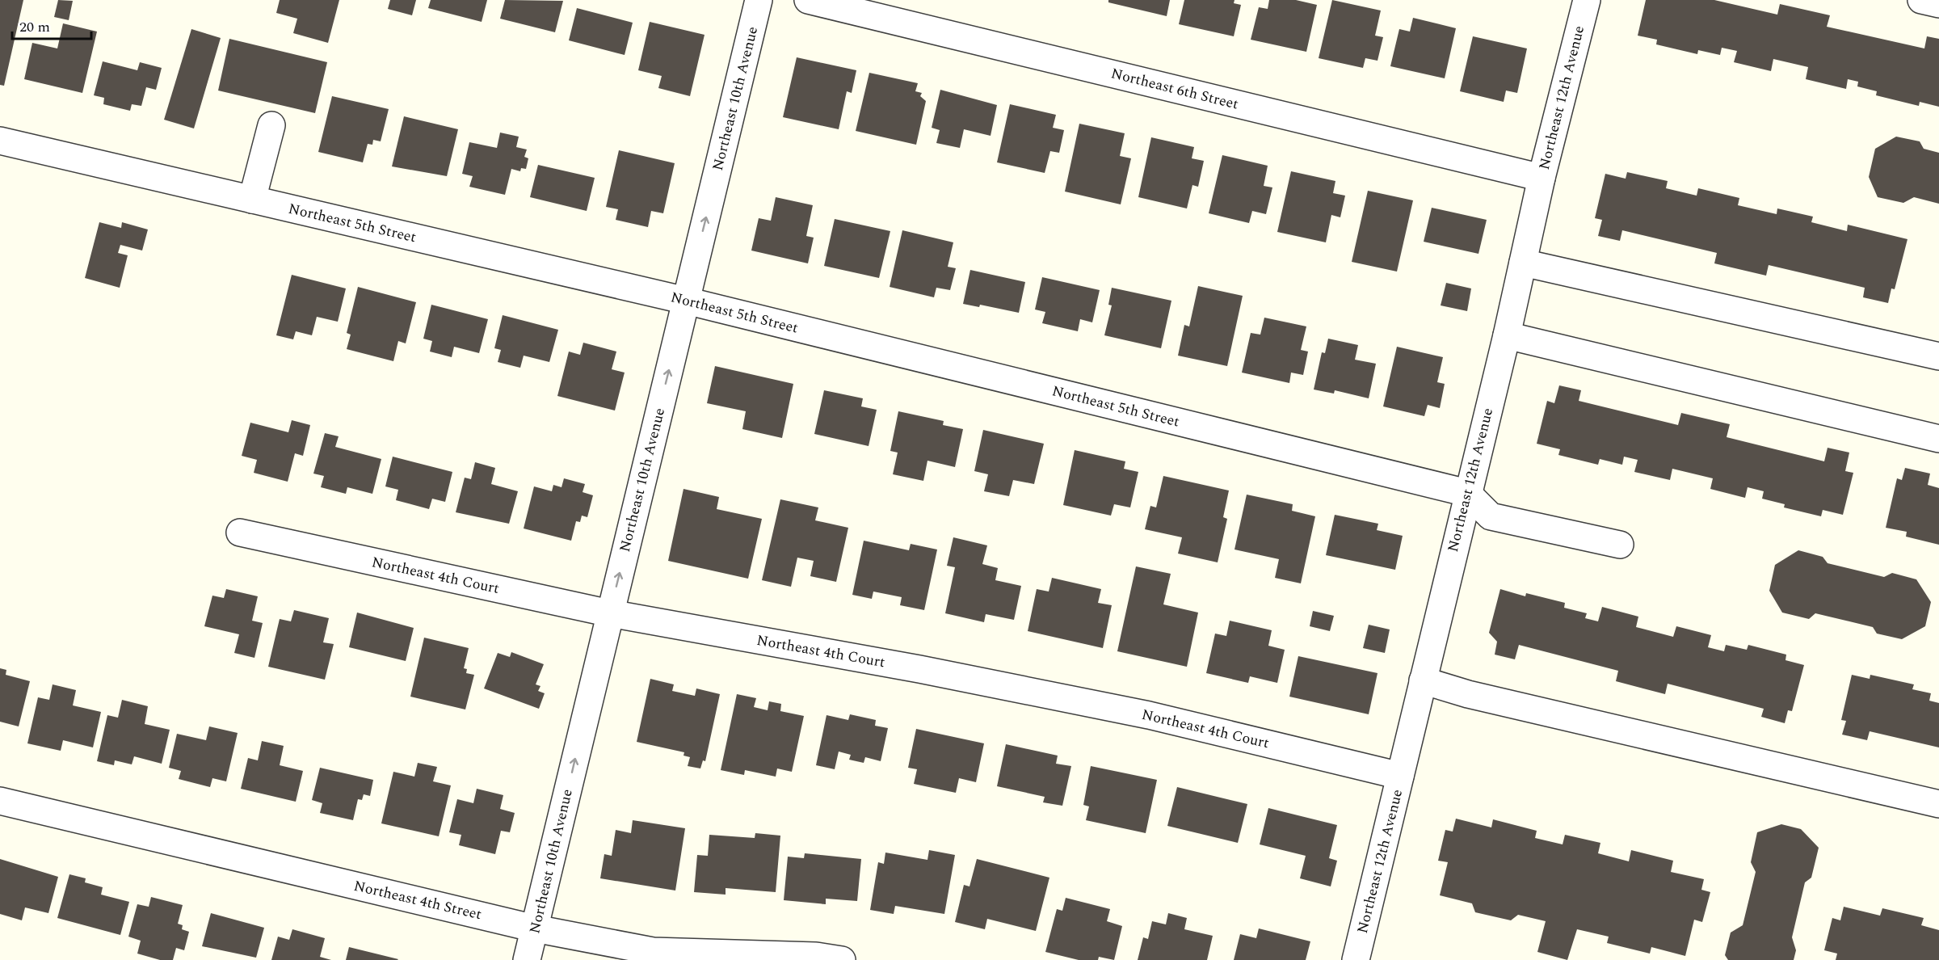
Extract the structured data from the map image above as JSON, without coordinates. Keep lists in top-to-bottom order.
{
  "streets": {
    "street": [
      "Northeast 6th Street",
      "Northeast 12th Avenue",
      "Northeast 10th Avenue",
      "Northeast 5th Street",
      "Northeast 4th Court",
      "Northeast 4th Street"
    ]
  },
  "crossings": [
    ["Northeast 6th Street", "Northeast 12th Avenue"],
    ["Northeast 12th Avenue", "Northeast 5th Street"],
    ["Northeast 12th Avenue", "Northeast 4th Court"],
    ["Northeast 10th Avenue", "Northeast 5th Street"],
    ["Northeast 10th Avenue", "Northeast 4th Court"],
    ["Northeast 10th Avenue", "Northeast 4th Street"]
  ],
  "one_way": ["Northeast 10th Avenue"],
  "scale_bar": "20 m"
}
